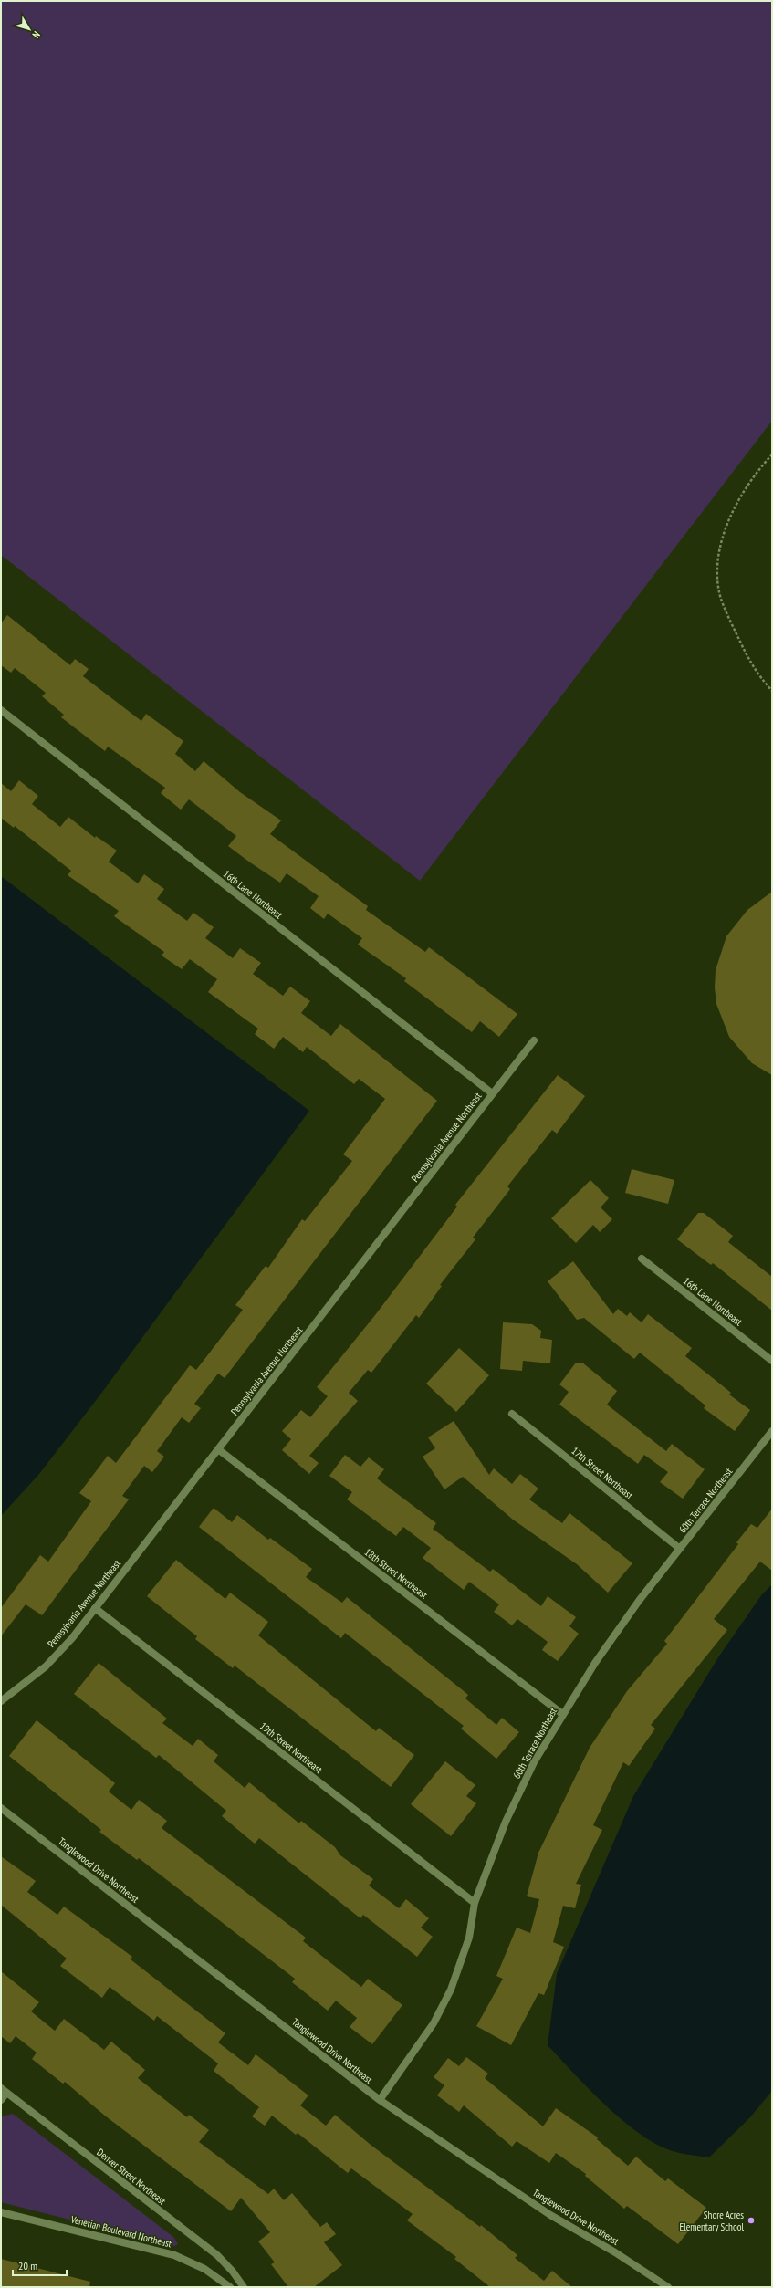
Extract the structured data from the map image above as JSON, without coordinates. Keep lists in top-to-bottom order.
{
  "streets": {
    "street": [
      "16th Lane Northeast",
      "Pennsylvania Avenue Northeast",
      "17th Street Northeast",
      "60th Terrace Northeast",
      "18th Street Northeast",
      "19th Street Northeast",
      "Tanglewood Drive Northeast",
      "Denver Street Northeast",
      "Venetian Boulevard Northeast"
    ]
  },
  "crossings": [
    ["16th Lane Northeast", "Pennsylvania Avenue Northeast"],
    ["Pennsylvania Avenue Northeast", "18th Street Northeast"],
    ["Pennsylvania Avenue Northeast", "19th Street Northeast"],
    ["17th Street Northeast", "60th Terrace Northeast"],
    ["60th Terrace Northeast", "18th Street Northeast"],
    ["60th Terrace Northeast", "19th Street Northeast"],
    ["60th Terrace Northeast", "Tanglewood Drive Northeast"]
  ],
  "places": ["Shore Acres Elementary School"],
  "scale_bar": "20 m",
  "north": "bottom right"
}
